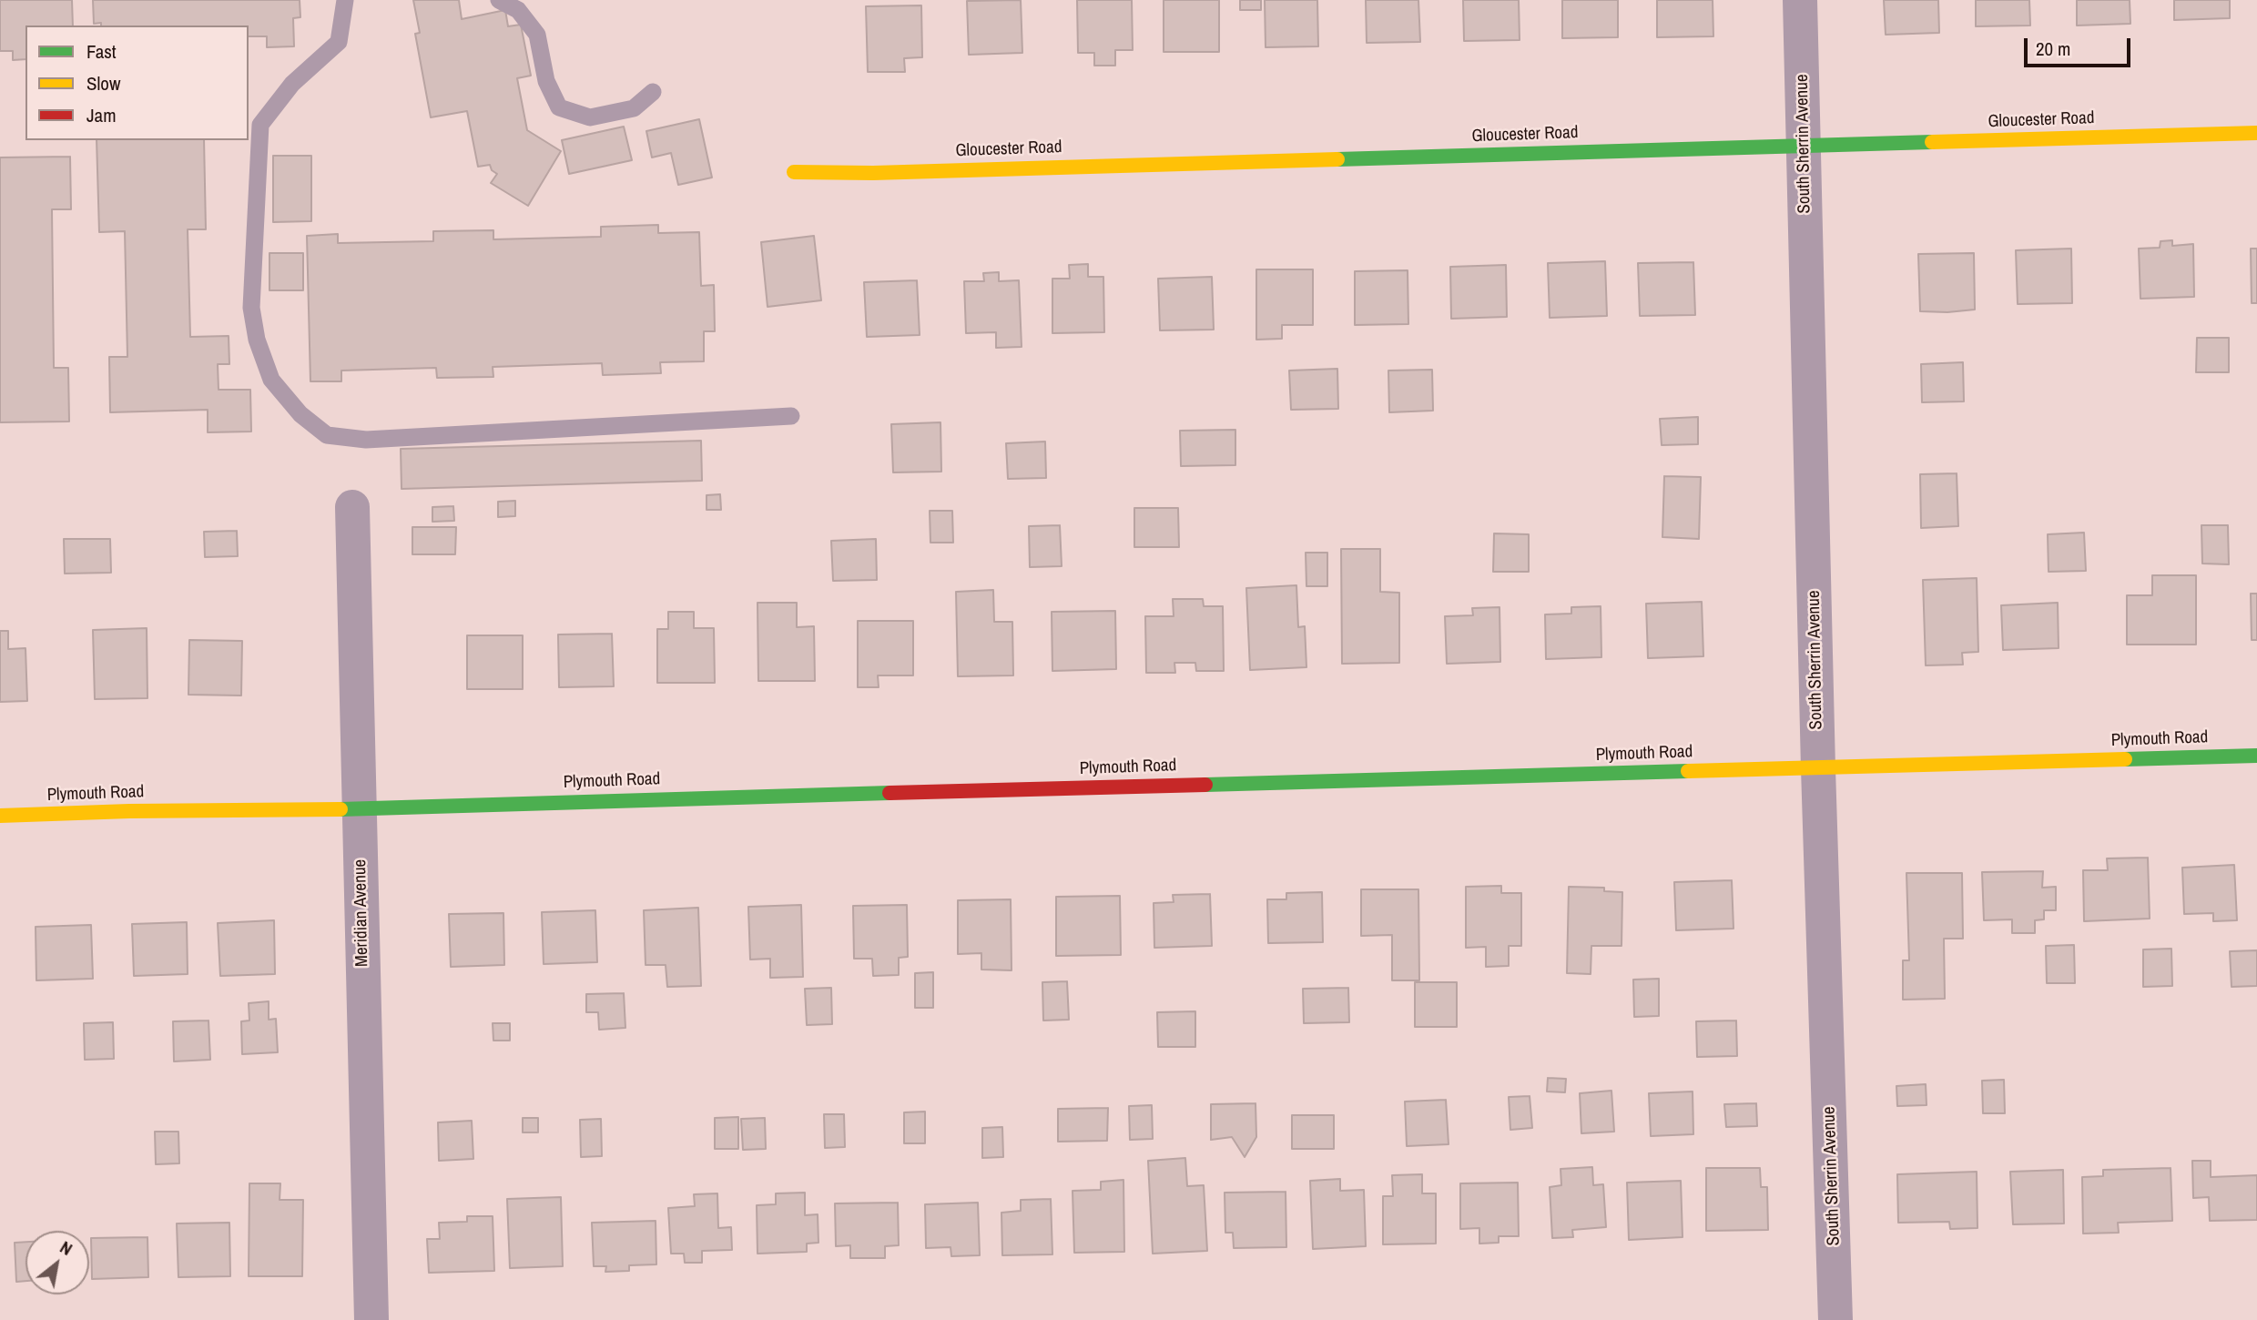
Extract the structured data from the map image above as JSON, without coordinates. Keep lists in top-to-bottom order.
{
  "streets": {
    "street": [
      "Gloucester Road",
      "South Sherrin Avenue",
      "Plymouth Road",
      "Meridian Avenue"
    ]
  },
  "crossings": [
    ["Gloucester Road", "South Sherrin Avenue"],
    ["South Sherrin Avenue", "Plymouth Road"],
    ["Plymouth Road", "Meridian Avenue"]
  ],
  "legend": ["Fast", "Slow", "Jam"],
  "scale_bar": "20 m",
  "north": "top right"
}
